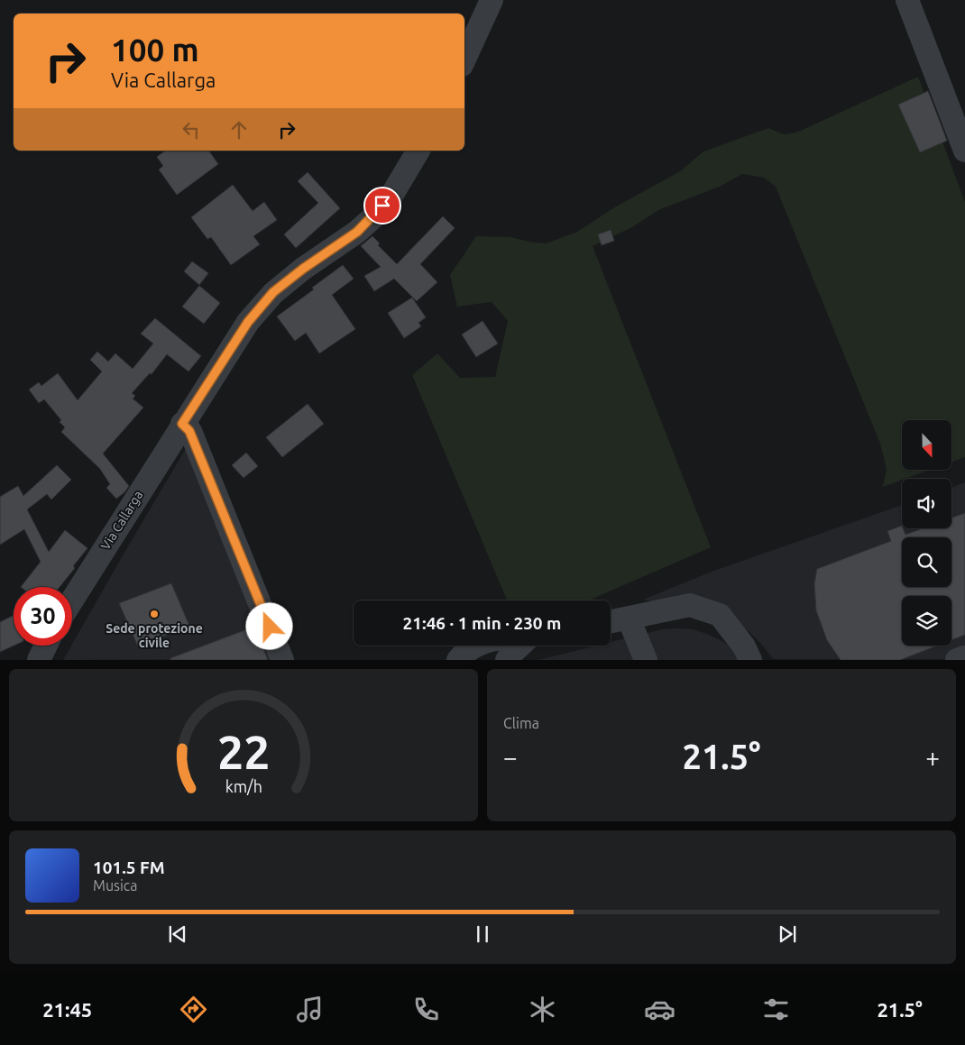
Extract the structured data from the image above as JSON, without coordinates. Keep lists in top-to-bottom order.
{
  "streets": {
    "street": ["Via Callarga"]
  },
  "places": ["Sede protezione civile"],
  "north": "bottom",
  "page": {
    "turn": ["100 m", "Via Callarga"],
    "limit": "30",
    "trip": "21:46 · 1 min · 230 m",
    "tile": "Clima",
    "heat": ["−", "21.5°", "+"],
    "song": ["101.5 FM", "Musica"],
    "tabs": ["21:45", "21.5°"],
    "gauge": ["22", "km/h"]
  }
}
